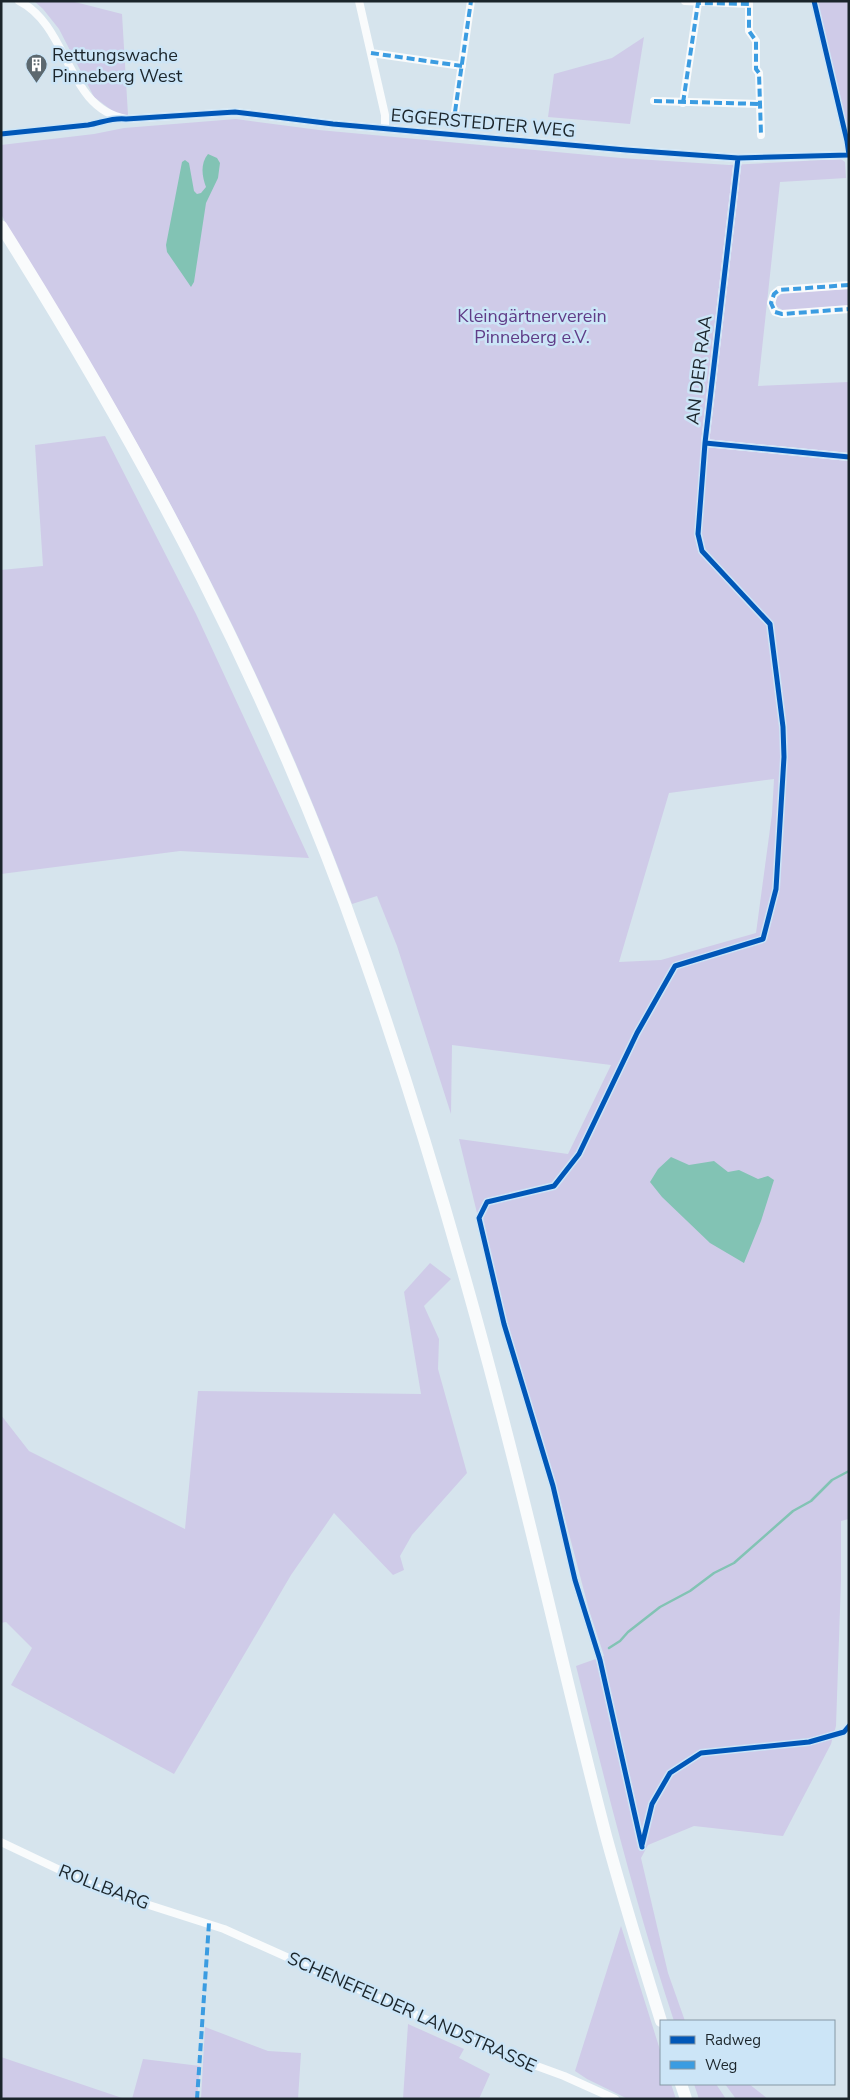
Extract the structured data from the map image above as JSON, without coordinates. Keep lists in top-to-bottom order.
{
  "streets": {
    "street": [
      "EGGERSTEDTER WEG",
      "AN DER RAA",
      "ROLLBARG",
      "SCHENEFELDER LANDSTRASSE"
    ]
  },
  "crossings": [
    ["EGGERSTEDTER WEG", "AN DER RAA"],
    ["ROLLBARG", "SCHENEFELDER LANDSTRASSE"]
  ],
  "parks": ["Kleingärtnerverein Pinneberg e.V."],
  "places": {
    "building": ["Rettungswache Pinneberg West"]
  },
  "legend": ["Radweg", "Weg"]
}
